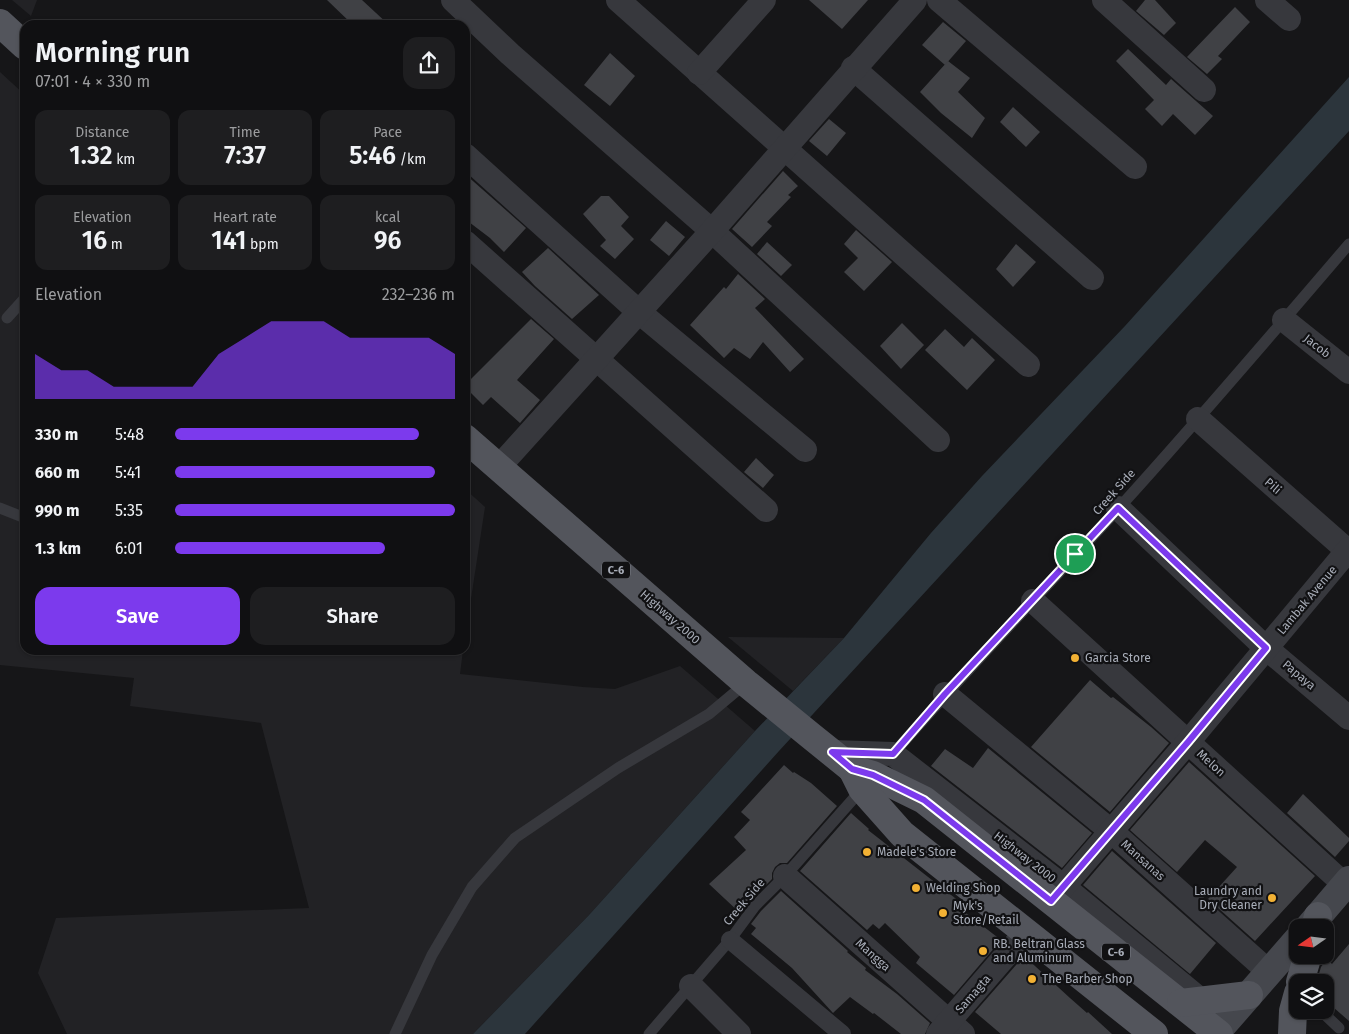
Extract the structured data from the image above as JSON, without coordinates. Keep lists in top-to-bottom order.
{
  "streets": {
    "main road": ["C-6", "Highway 2000"],
    "street": [
      "Jacob",
      "Pili",
      "Lambak Avenue",
      "Papaya",
      "Melon",
      "Mansanas",
      "Mangga",
      "Samagta"
    ],
    "lane": ["Creek Side"]
  },
  "crossings": [
    ["Jacob", "Creek Side"],
    ["Pili", "Creek Side"],
    ["Pili", "Lambak Avenue"],
    ["Creek Side", "Highway 2000"],
    ["Creek Side", "Papaya"],
    ["Creek Side", "Melon"],
    ["Creek Side", "Mansanas"],
    ["Creek Side", "Mangga"],
    ["Lambak Avenue", "Highway 2000"],
    ["Lambak Avenue", "Papaya"],
    ["Lambak Avenue", "Melon"],
    ["Lambak Avenue", "Mansanas"],
    ["Highway 2000", "Samagta"],
    ["Mangga", "Samagta"]
  ],
  "places": [
    "Garcia Store",
    "Madele's Store",
    "Welding Shop",
    "Laundry and Dry Cleaner",
    "Myk's Store/Retail",
    "RB. Beltran Glass and Aluminum",
    "The Barber Shop"
  ],
  "north": "left",
  "page": {
    "heading": ["Morning run", "07:01 · 4 × 330 m"],
    "stats": [
      ["Distance", "1.32 km"],
      ["Time", "7:37"],
      ["Pace", "5:46 /km"],
      ["Elevation", "16 m"],
      ["Heart rate", "141 bpm"],
      ["kcal", "96"]
    ],
    "chart": ["Elevation", "232–236 m"],
    "list": [
      {
        "name": "330 m",
        "note": "5:48"
      },
      {
        "name": "660 m",
        "note": "5:41"
      },
      {
        "name": "990 m",
        "note": "5:35"
      },
      {
        "name": "1.3 km",
        "note": "6:01"
      }
    ],
    "buttons": ["Save", "Share"]
  }
}
